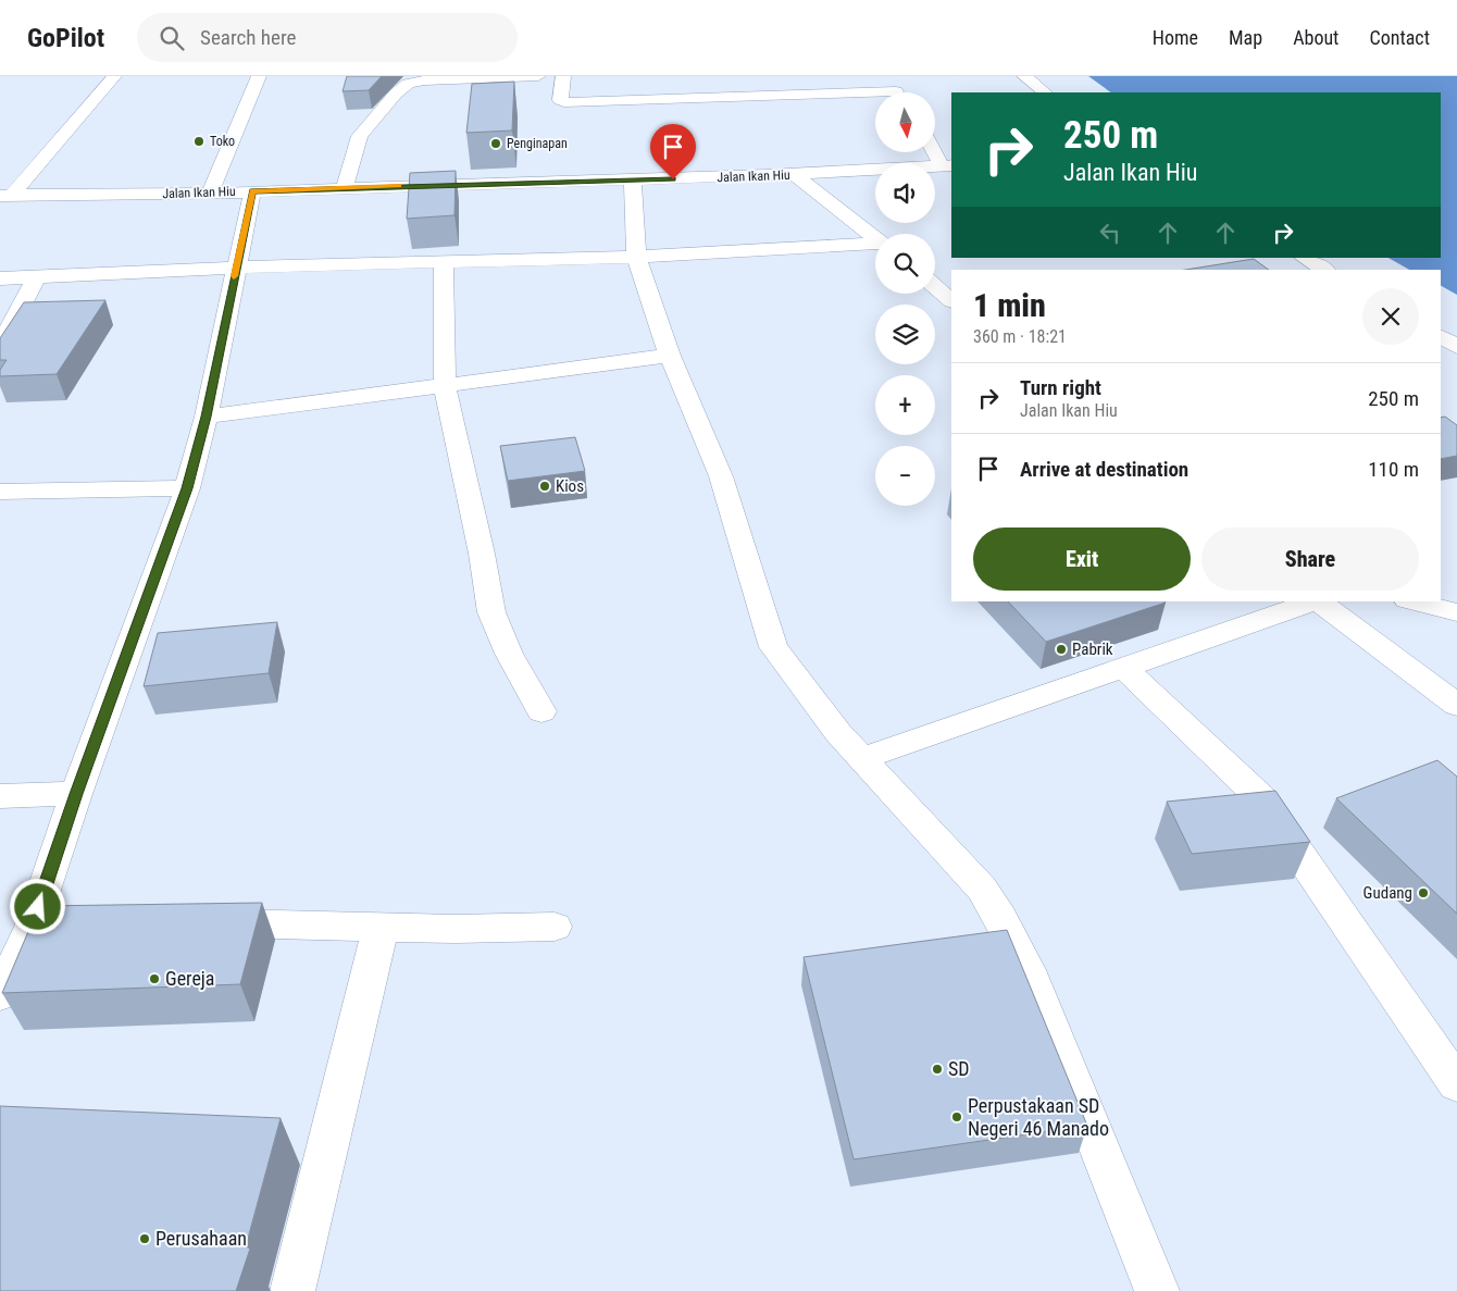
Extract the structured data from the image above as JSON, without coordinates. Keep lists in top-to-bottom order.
{
  "streets": {
    "street": ["Jalan Ikan Hiu"]
  },
  "places": [
    "Toko",
    "Penginapan",
    "Kios",
    "Pabrik",
    "Gudang",
    "Gereja",
    "SD",
    "Perpustakaan SD Negeri 46 Manado",
    "Perusahaan"
  ],
  "north": "bottom",
  "page": {
    "header": "GoPilot",
    "search": "Search here",
    "nav": [
      "Home",
      "Map",
      "About",
      "Contact"
    ],
    "map_buttons": ["+", "−"],
    "turn": ["250 m", "Jalan Ikan Hiu"],
    "heading": ["1 min", "360 m · 18:21"],
    "list": [
      {
        "name": "Turn right",
        "note": "Jalan Ikan Hiu",
        "value": "250 m"
      },
      {
        "name": "Arrive at destination",
        "value": "110 m"
      }
    ],
    "buttons": ["Exit", "Share"]
  }
}
